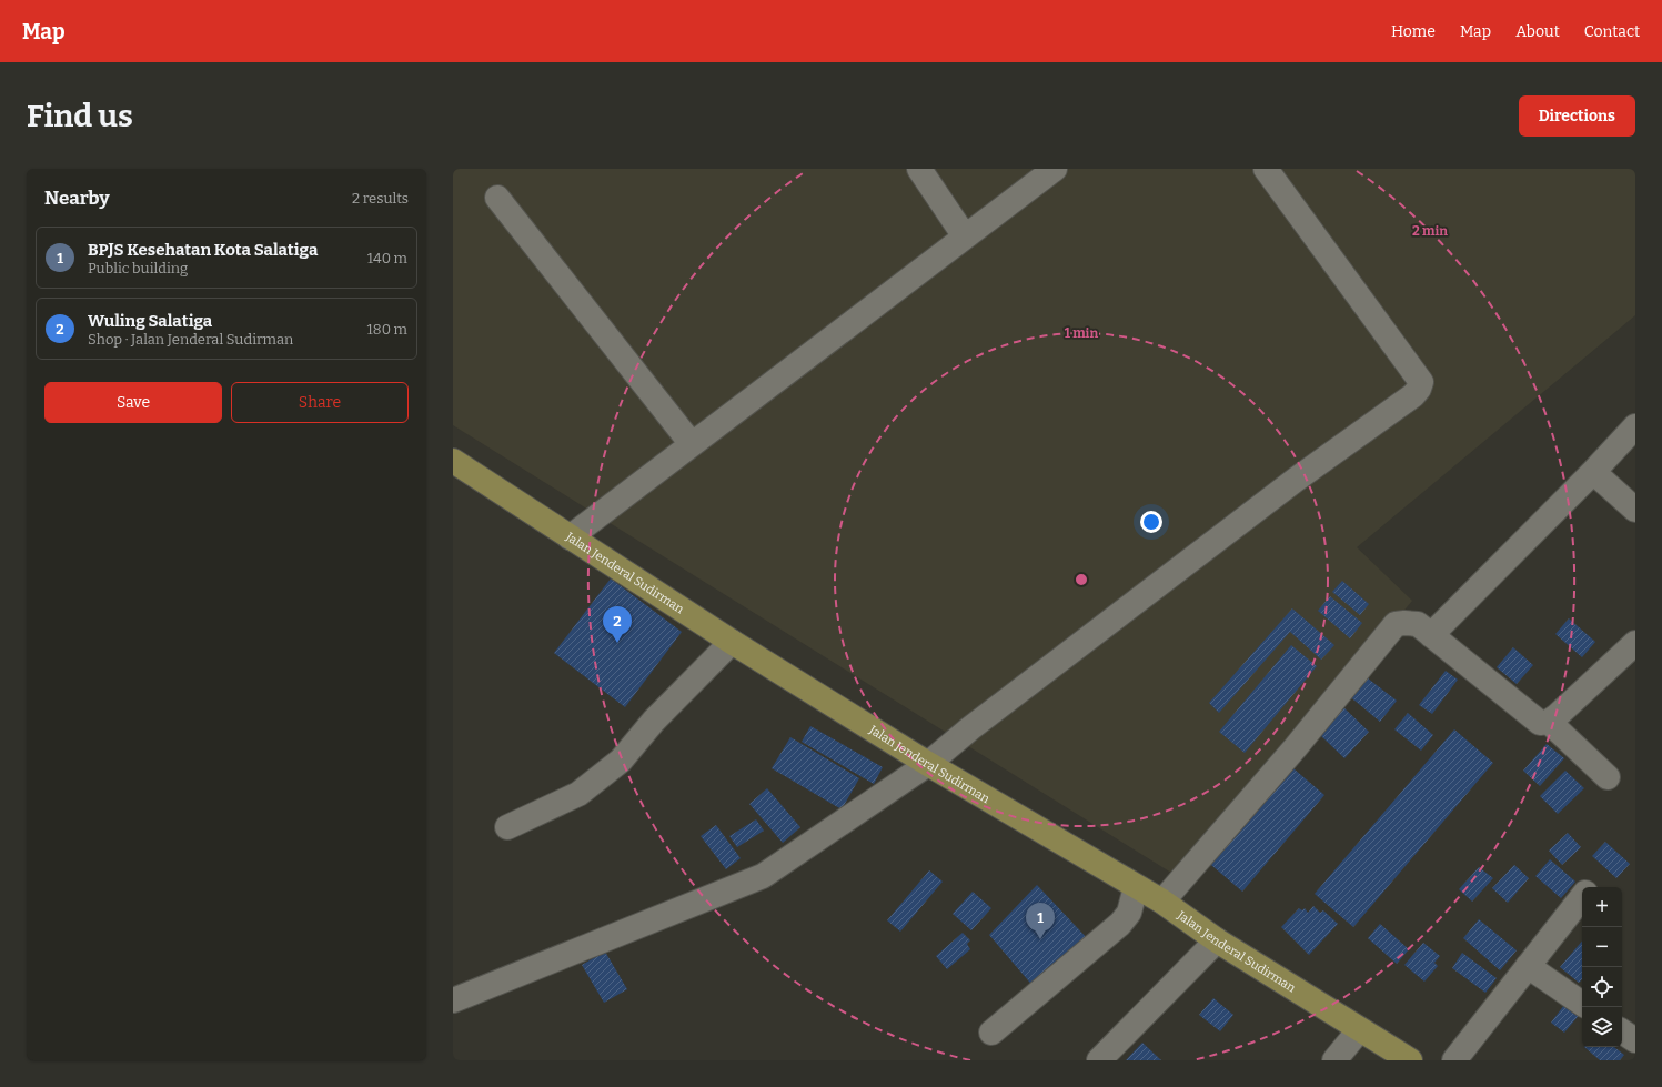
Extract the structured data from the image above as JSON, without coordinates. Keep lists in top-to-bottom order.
{
  "streets": {
    "main road": ["Jalan Jenderal Sudirman"]
  },
  "page": {
    "header": "Map",
    "nav": [
      "Home",
      "Map",
      "About",
      "Contact"
    ],
    "buttons": [
      "Directions",
      ["Save", "Share"]
    ],
    "title": "Find us",
    "heading": ["Nearby", "2 results"],
    "list": [
      {
        "mark": "1",
        "name": "BPJS Kesehatan Kota Salatiga",
        "note": "Public building",
        "value": "140 m"
      },
      {
        "mark": "2",
        "name": "Wuling Salatiga",
        "note": "Shop · Jalan Jenderal Sudirman",
        "value": "180 m"
      }
    ],
    "pins": ["2", "1"],
    "map_buttons": ["+", "−"]
  },
  "rings": ["2 min", "1 min"]
}
